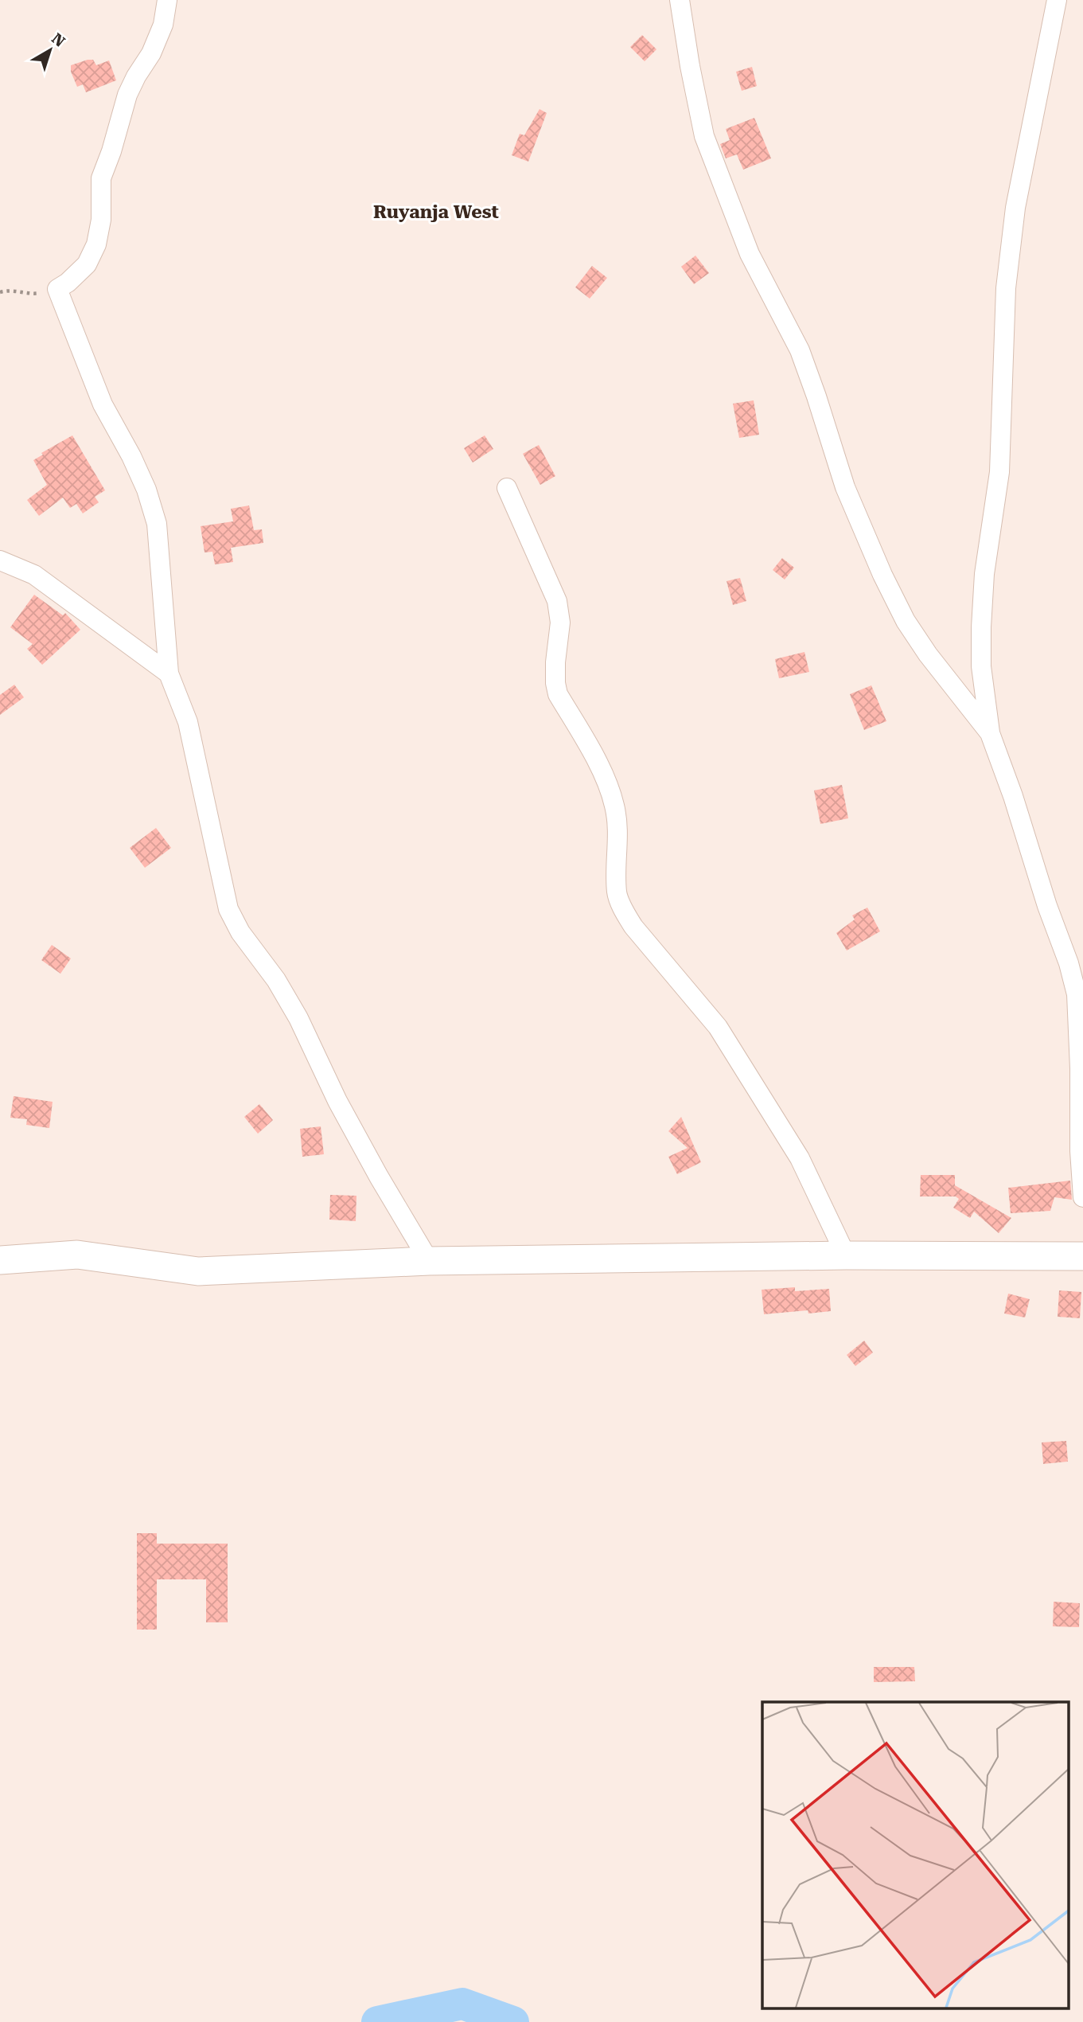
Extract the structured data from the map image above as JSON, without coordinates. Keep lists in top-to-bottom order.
{
  "districts": ["Ruyanja West"],
  "north": "top right"
}
